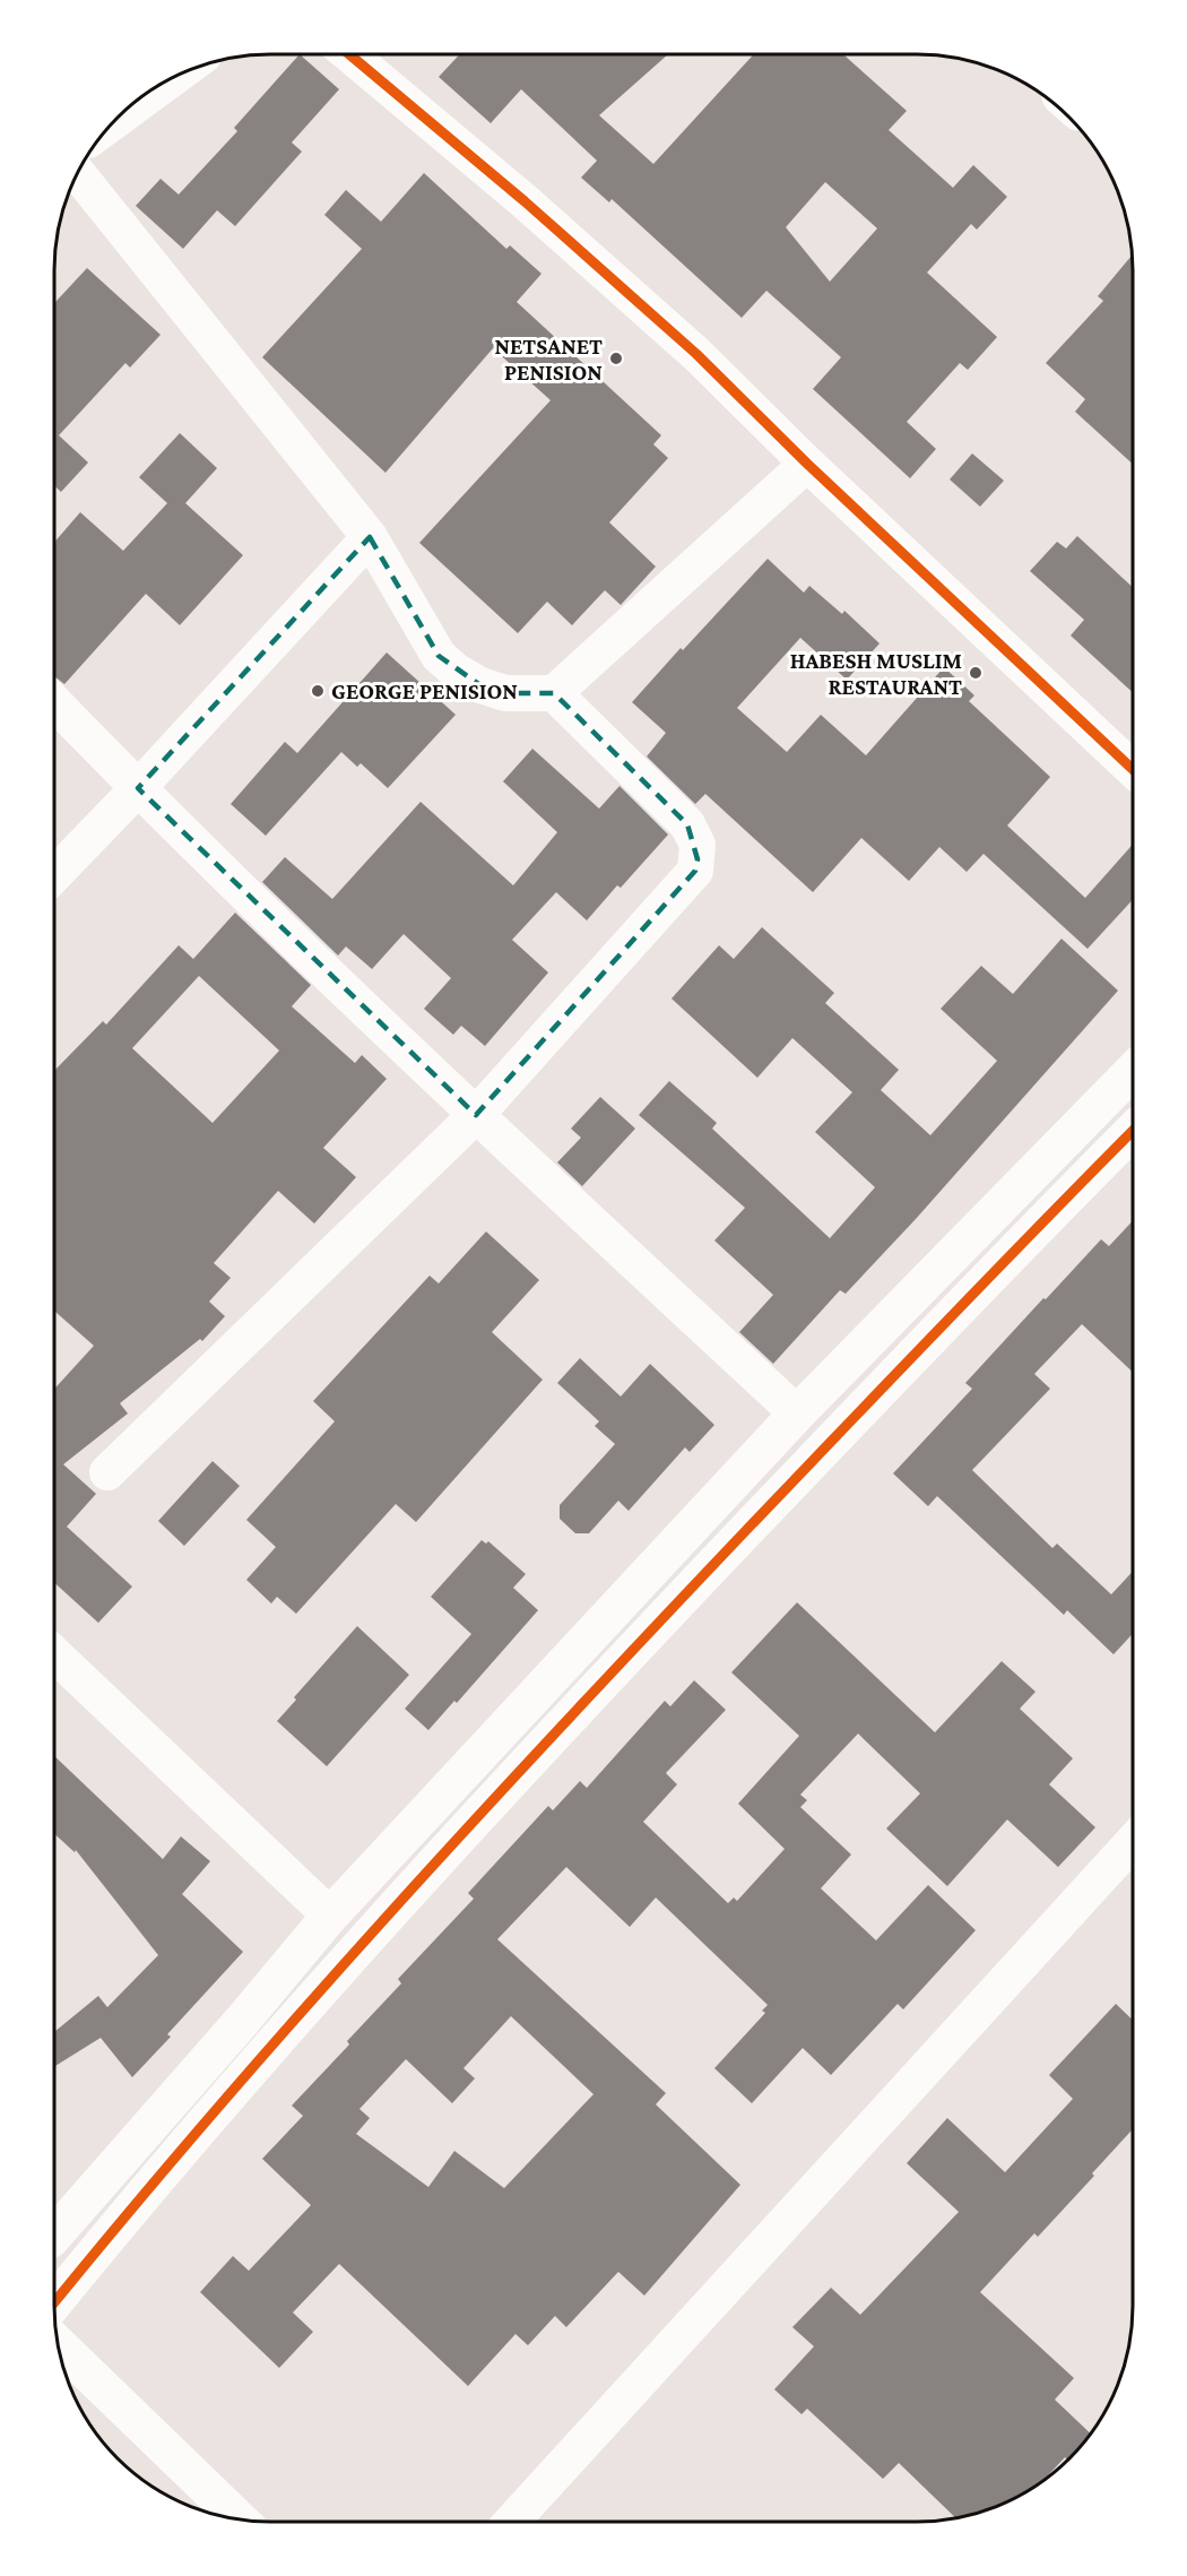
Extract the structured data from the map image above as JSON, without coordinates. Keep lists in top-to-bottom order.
{
  "places": ["NETSANET PENISION", "HABESH MUSLIM RESTAURANT", "GEORGE PENISION"]
}
